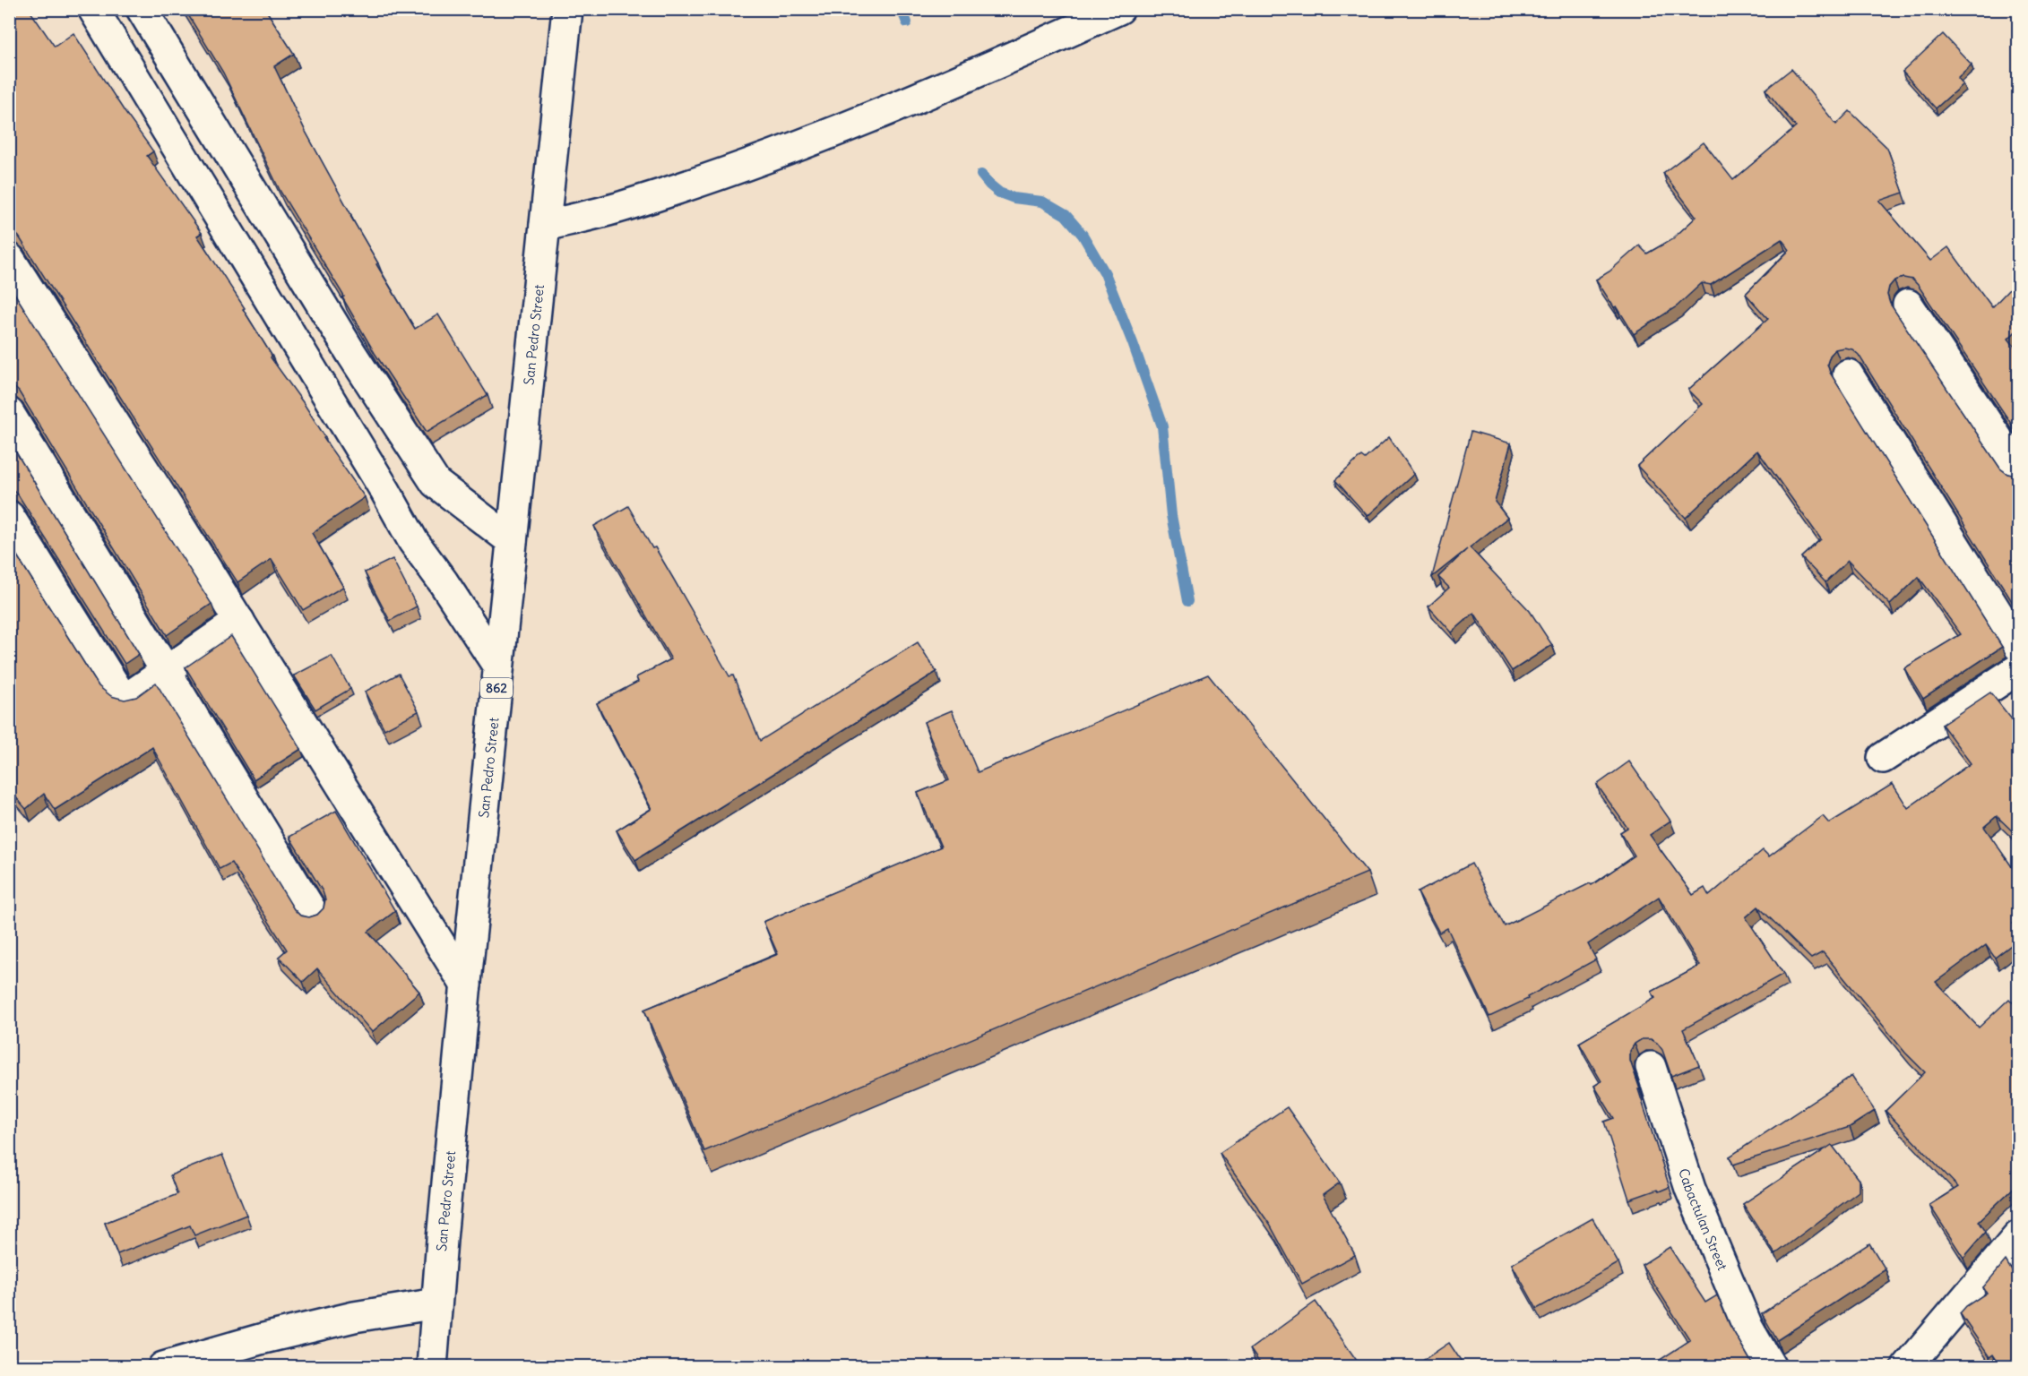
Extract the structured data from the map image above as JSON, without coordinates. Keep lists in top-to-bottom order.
{
  "streets": {
    "street": ["San Pedro Street", "862", "Cabactulan Street"]
  }
}
